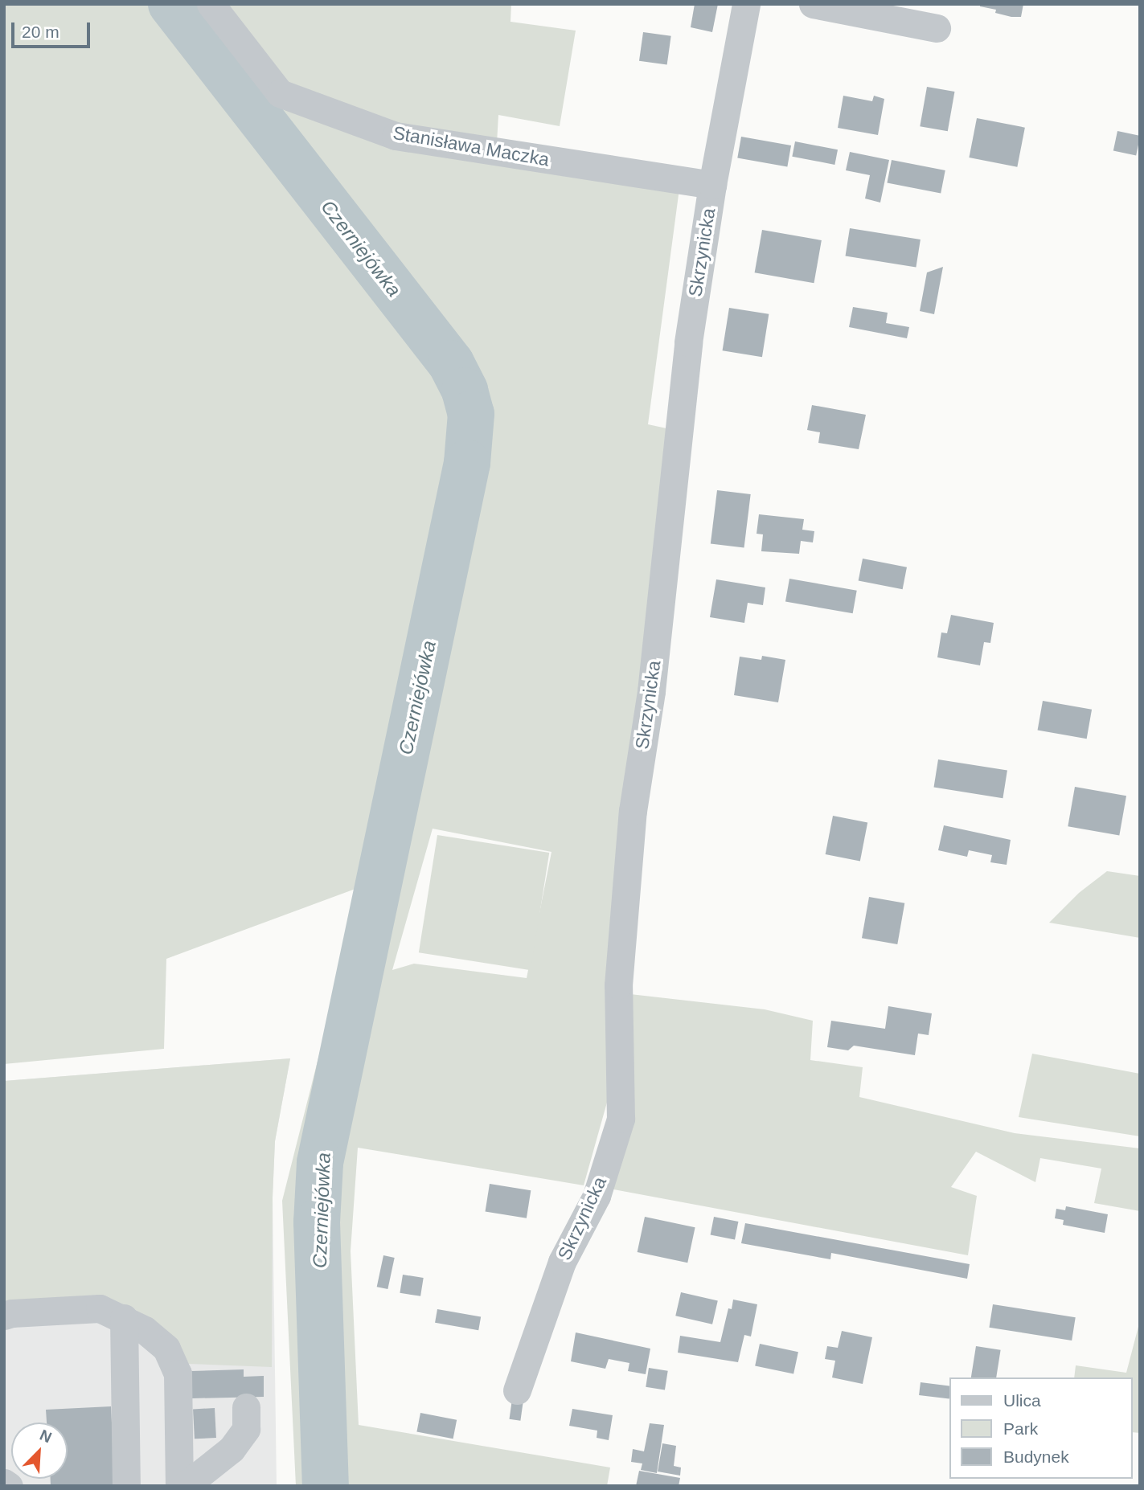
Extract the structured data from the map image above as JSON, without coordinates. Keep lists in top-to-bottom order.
{
  "streets": {
    "street": ["Stanisława Maczka", "Skrzynicka"]
  },
  "crossings": [
    ["Stanisława Maczka", "Skrzynicka"]
  ],
  "water": ["Czerniejówka"],
  "legend": ["Ulica", "Park", "Budynek"],
  "scale_bar": "20 m",
  "north": "top right"
}
